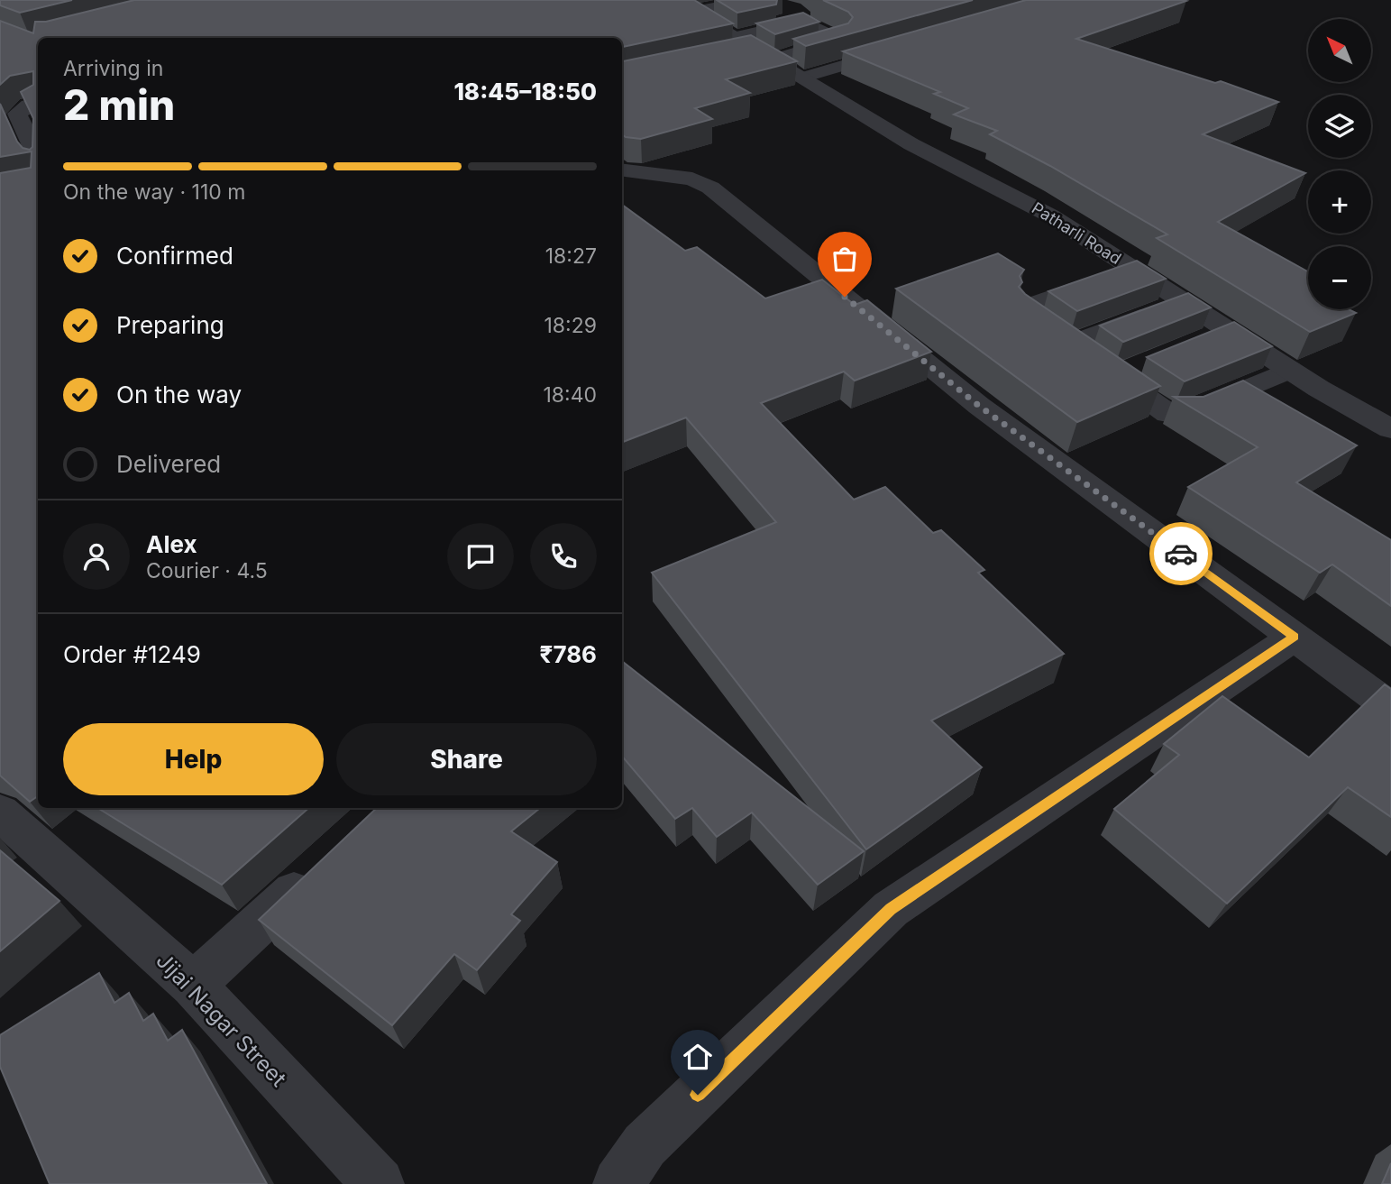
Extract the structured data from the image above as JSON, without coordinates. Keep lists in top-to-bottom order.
{
  "streets": {
    "street": ["Patharli Road", "Jijai Nagar Street"]
  },
  "north": "top left",
  "page": {
    "map_buttons": ["+", "−"],
    "heading": ["2 min", "Arriving in", "18:45–18:50"],
    "panel": [
      "Alex",
      "Courier · 4.5",
      "Order #1249",
      "₹786"
    ],
    "bar": "On the way · 110 m",
    "list": [
      ["Confirmed", "18:27"],
      ["Preparing", "18:29"],
      ["On the way", "18:40"],
      "Delivered"
    ],
    "buttons": ["Help", "Share"]
  }
}
